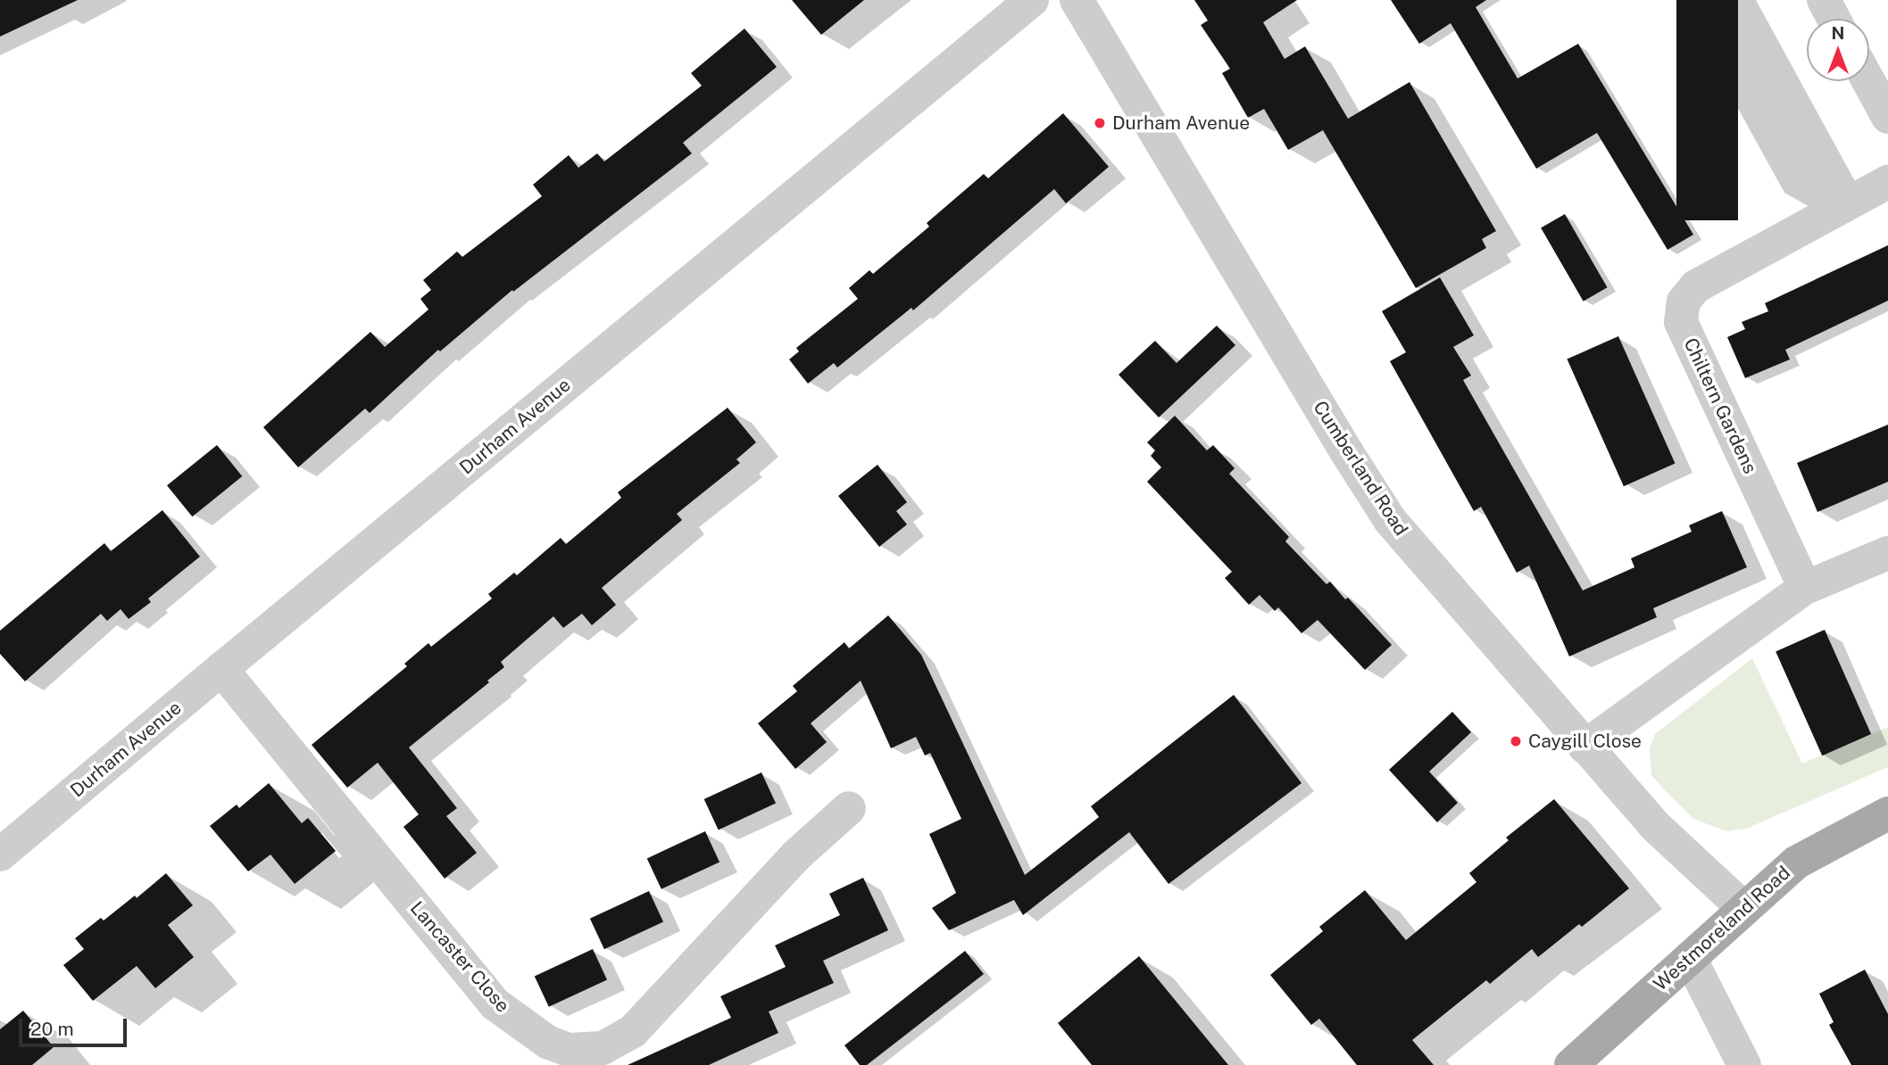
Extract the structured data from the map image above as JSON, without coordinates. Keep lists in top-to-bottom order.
{
  "streets": {
    "main road": ["Westmoreland Road"],
    "street": [
      "Chiltern Gardens",
      "Durham Avenue",
      "Cumberland Road",
      "Lancaster Close"
    ]
  },
  "crossings": [
    ["Durham Avenue", "Lancaster Close"],
    ["Cumberland Road", "Westmoreland Road"]
  ],
  "places": ["Durham Avenue", "Caygill Close"],
  "scale_bar": "20 m",
  "north": "top"
}
